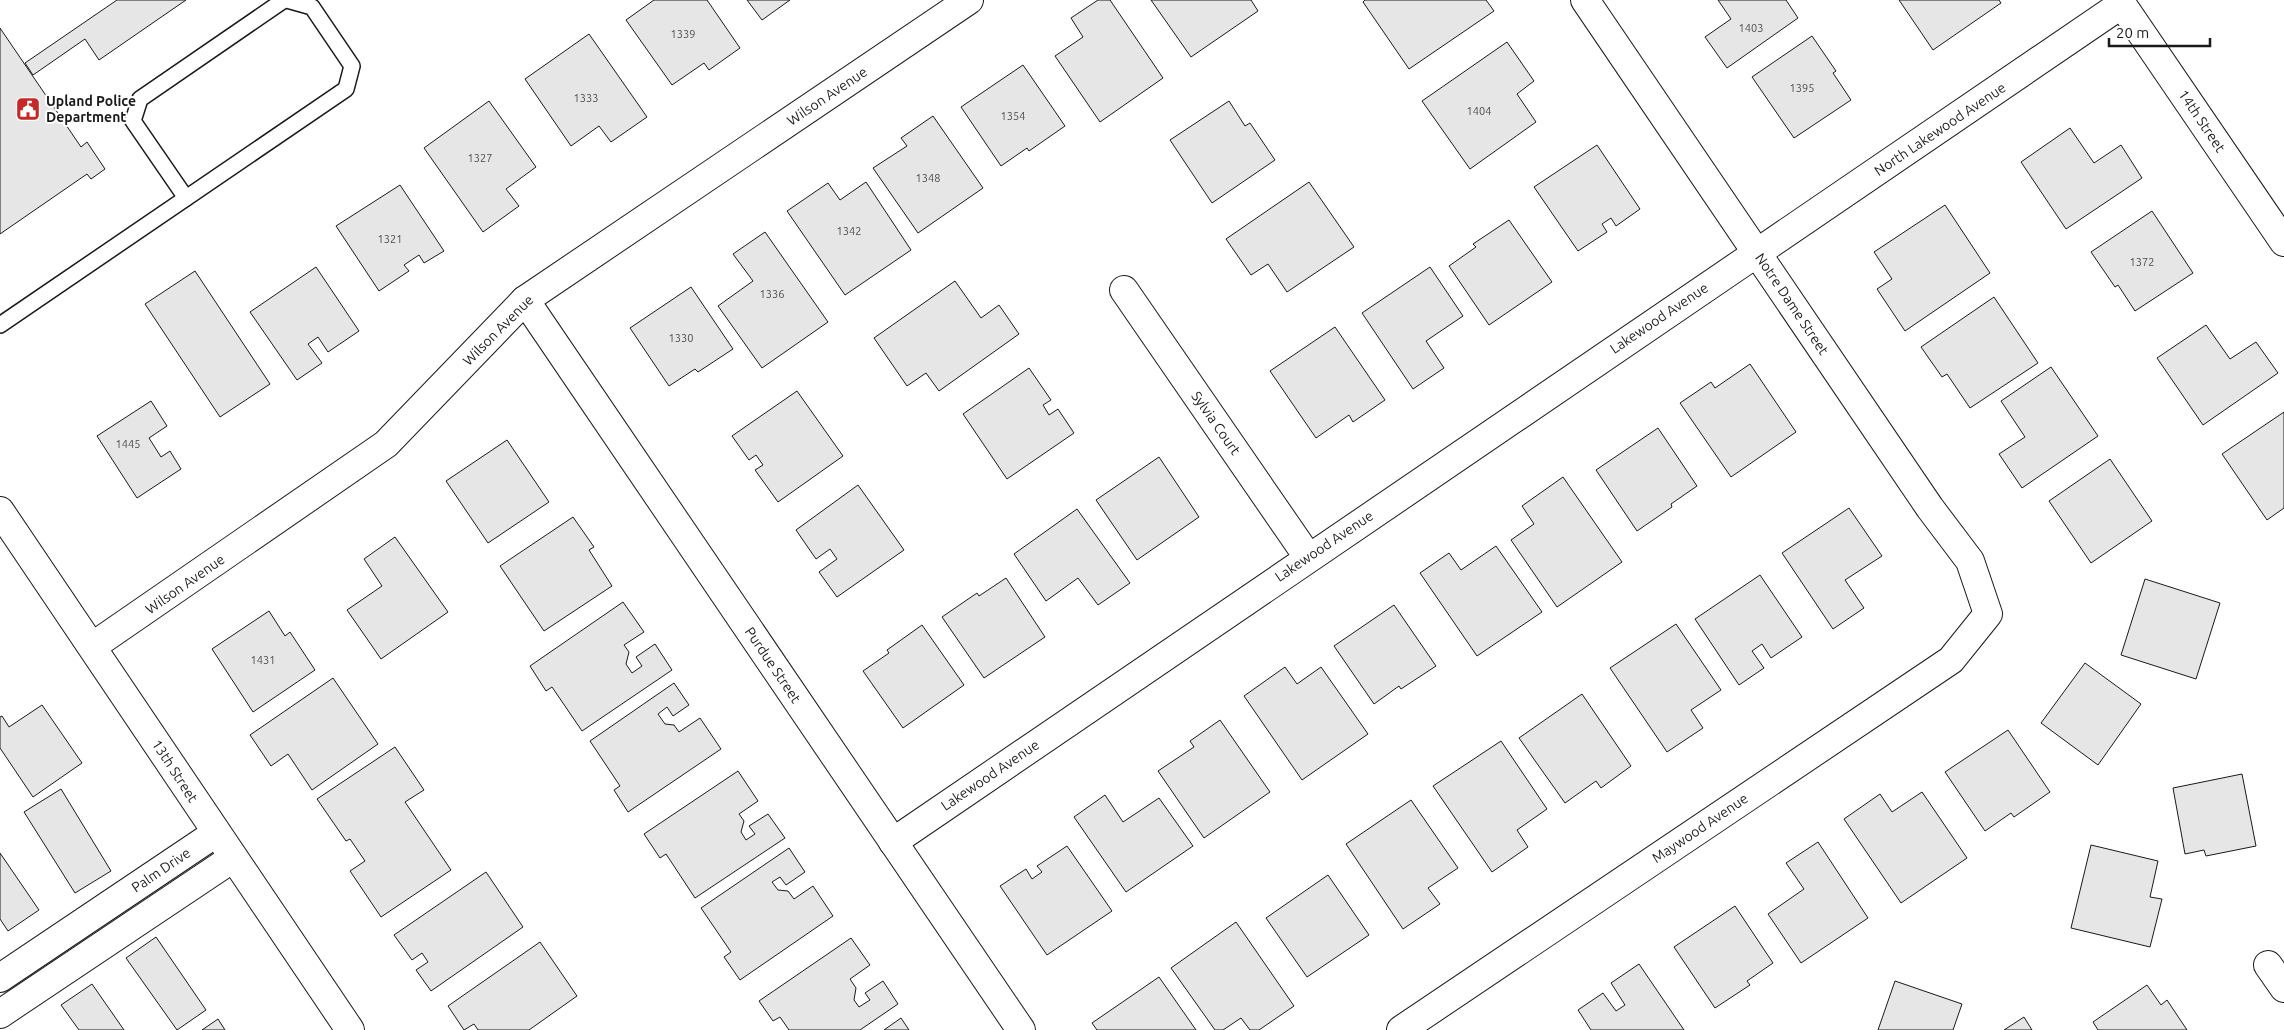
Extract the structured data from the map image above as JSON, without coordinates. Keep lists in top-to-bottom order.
{
  "streets": {
    "street": [
      "Wilson Avenue",
      "14th Street",
      "North Lakewood Avenue",
      "Notre Dame Street",
      "Lakewood Avenue",
      "Sylvia Court",
      "Purdue Street",
      "13th Street",
      "Maywood Avenue",
      "Palm Drive"
    ]
  },
  "crossings": [
    ["Wilson Avenue", "Purdue Street"],
    ["Wilson Avenue", "13th Street"],
    ["14th Street", "North Lakewood Avenue"],
    ["North Lakewood Avenue", "Notre Dame Street"],
    ["North Lakewood Avenue", "Lakewood Avenue"],
    ["Notre Dame Street", "Lakewood Avenue"],
    ["Notre Dame Street", "Maywood Avenue"],
    ["Lakewood Avenue", "Sylvia Court"],
    ["Lakewood Avenue", "Purdue Street"],
    ["13th Street", "Palm Drive"]
  ],
  "places": {
    "public building": ["Upland Police Department"]
  },
  "house_numbers": [
    "1403",
    "1339",
    "1395",
    "1333",
    "1404",
    "1354",
    "1327",
    "1348",
    "1342",
    "1321",
    "1372",
    "1336",
    "1330",
    "1445",
    "1431"
  ],
  "scale_bar": "20 m"
}
